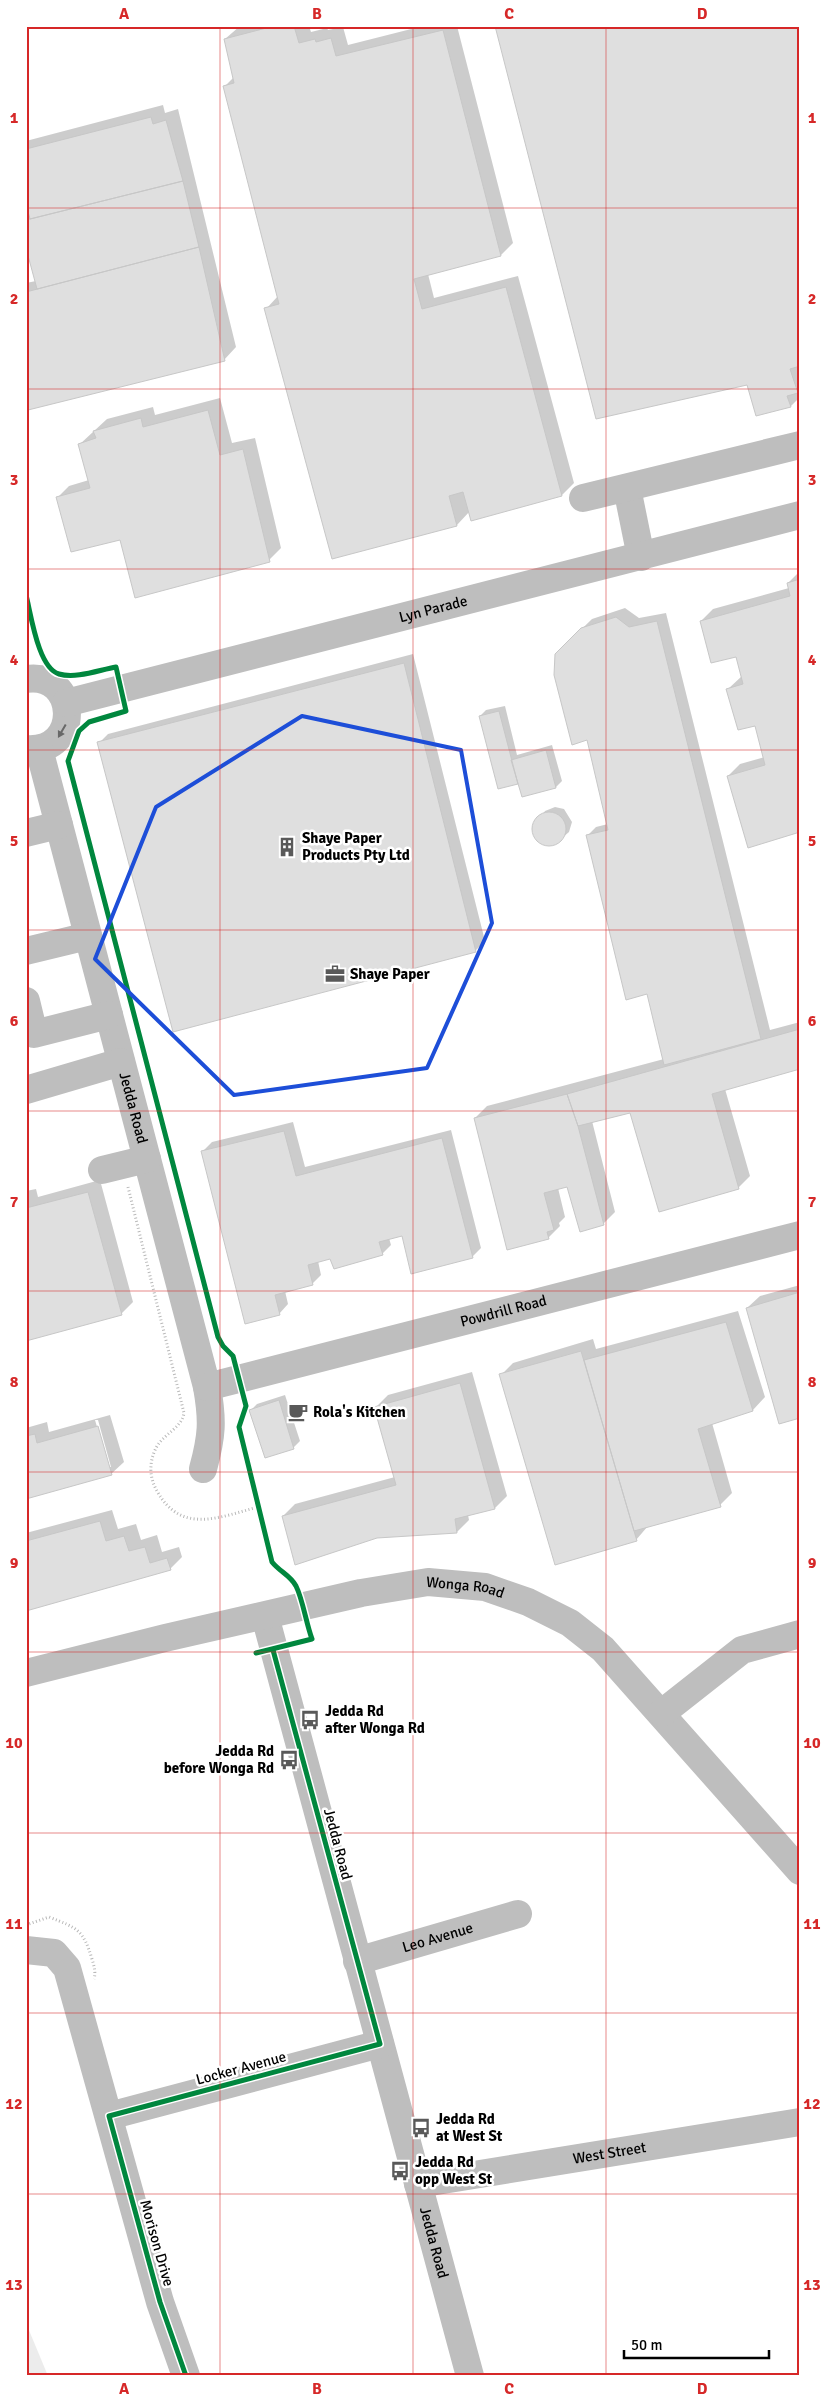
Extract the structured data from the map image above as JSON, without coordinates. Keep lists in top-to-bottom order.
{
  "streets": {
    "street": [
      "Lyn Parade",
      "Jedda Road",
      "Powdrill Road",
      "Wonga Road",
      "Leo Avenue",
      "Locker Avenue",
      "West Street",
      "Morison Drive"
    ]
  },
  "crossings": [
    ["Jedda Road", "Powdrill Road"],
    ["Jedda Road", "Wonga Road"],
    ["Jedda Road", "Leo Avenue"],
    ["Jedda Road", "Locker Avenue"],
    ["Jedda Road", "West Street"],
    ["Locker Avenue", "Morison Drive"]
  ],
  "places": {
    "building": ["Shaye Paper Products Pty Ltd"],
    "office": ["Shaye Paper"],
    "cafe": ["Rola's Kitchen"],
    "bus stop": [
      "Jedda Rd after Wonga Rd",
      "Jedda Rd before Wonga Rd",
      "Jedda Rd at West St",
      "Jedda Rd opp West St"
    ]
  },
  "scale_bar": "50 m",
  "grid": {
    "columns": [
      "A",
      "B",
      "C",
      "D"
    ],
    "rows": [
      "1",
      "2",
      "3",
      "4",
      "5",
      "6",
      "7",
      "8",
      "9",
      "10",
      "11",
      "12",
      "13"
    ]
  }
}
